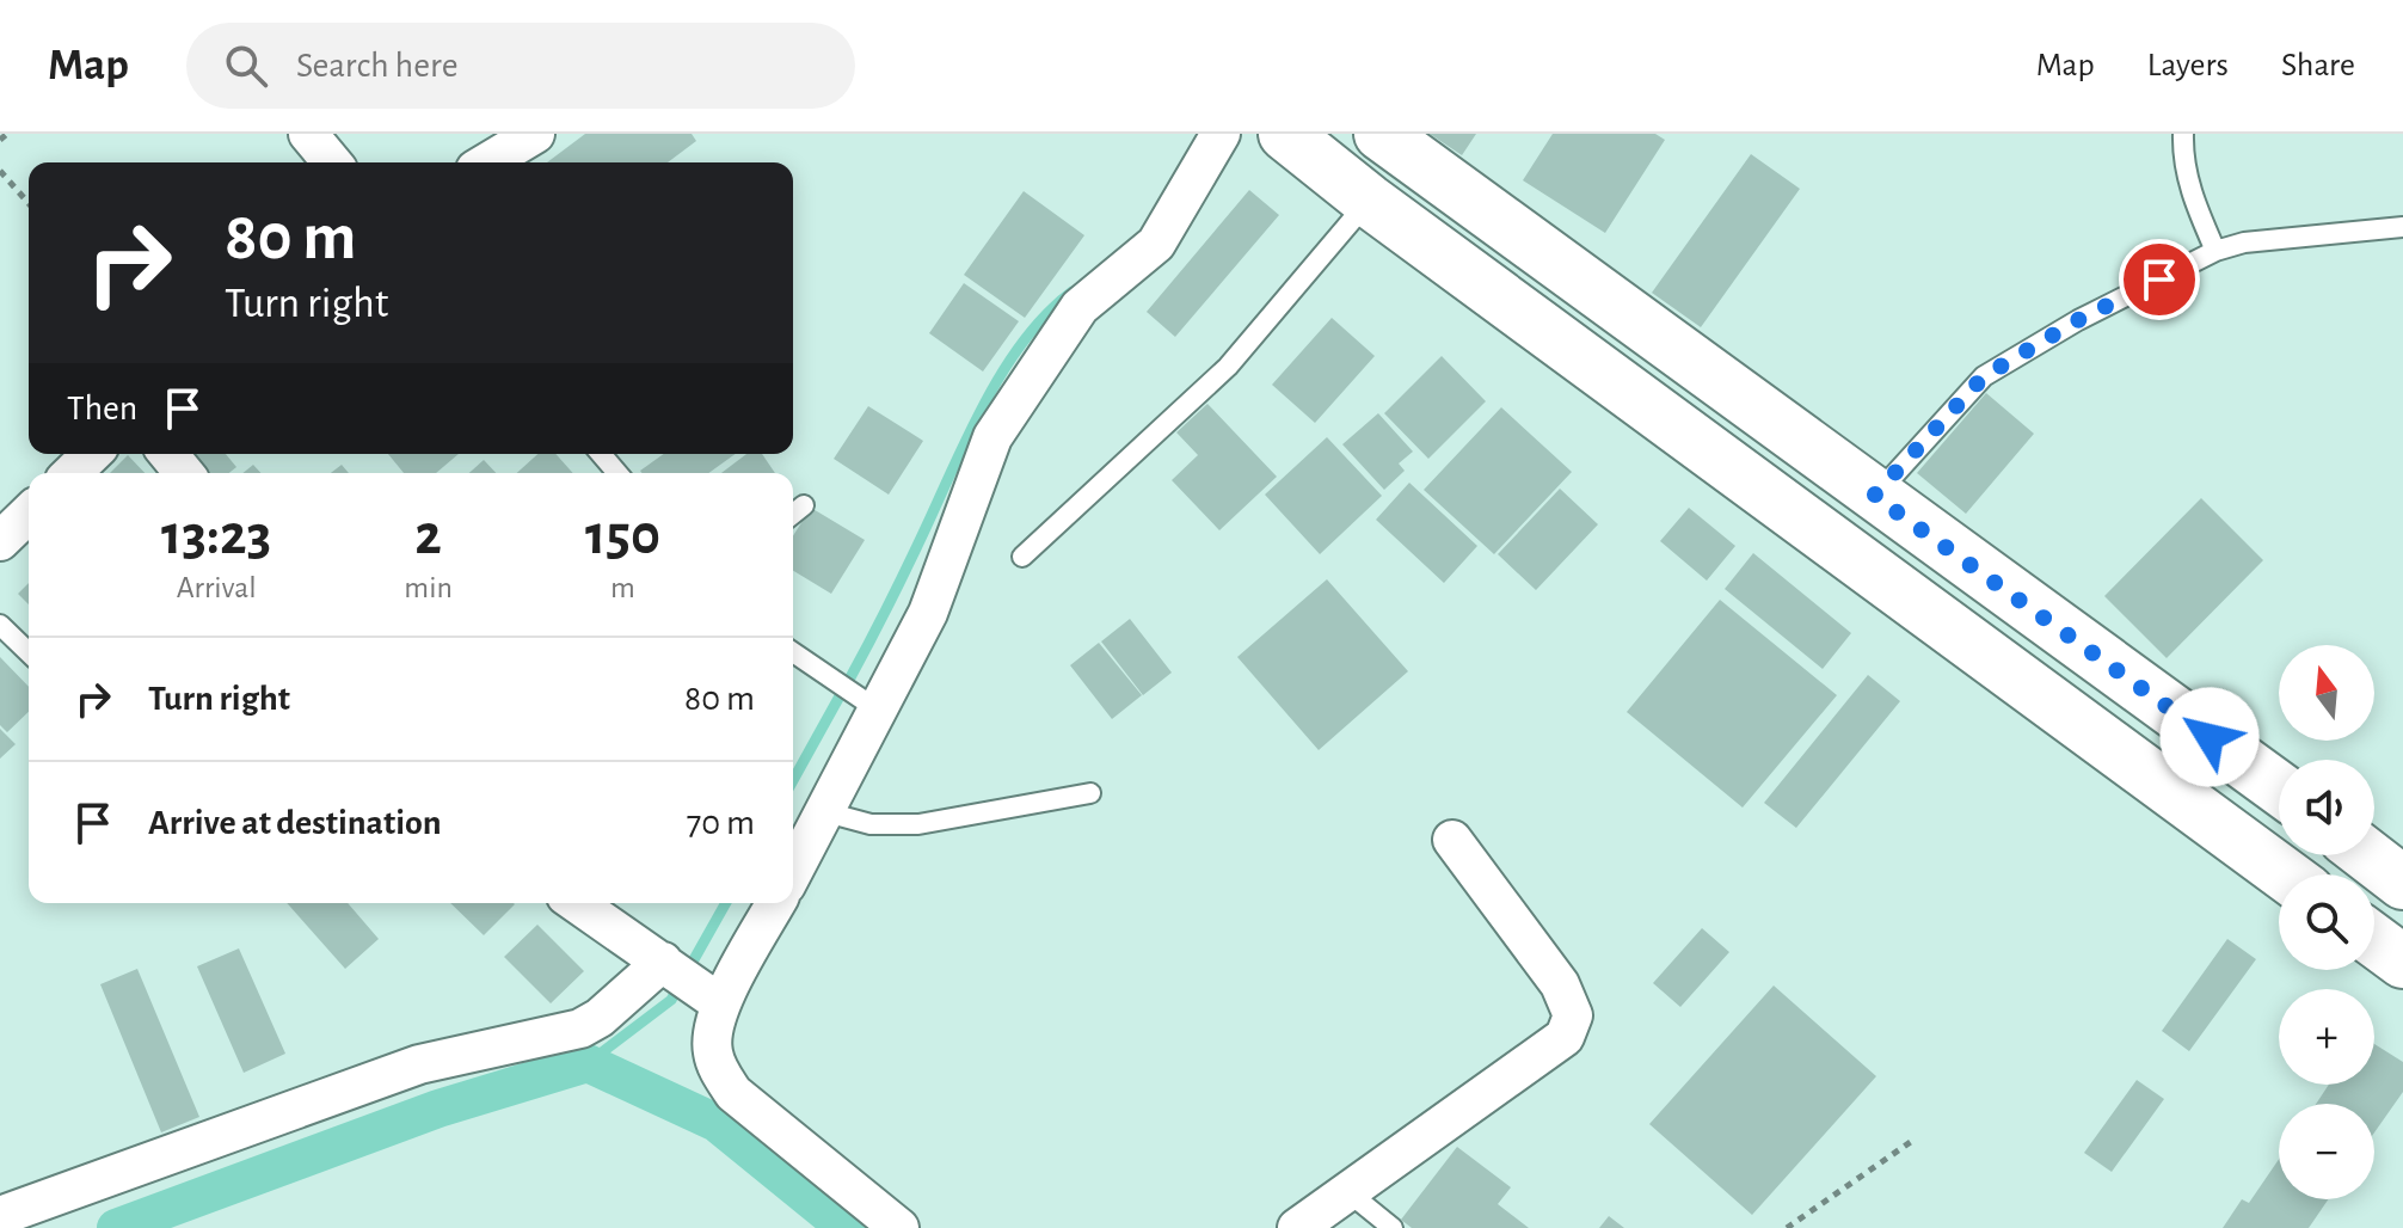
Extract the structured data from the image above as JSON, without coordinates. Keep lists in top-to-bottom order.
{
  "north": "top",
  "page": {
    "header": "Map",
    "search": "Search here",
    "nav": ["Map", "Layers", "Share"],
    "turn": ["80 m", "Turn right"],
    "then": "Then",
    "eta": [
      "13:23",
      "Arrival",
      "2",
      "min",
      "150",
      "m"
    ],
    "list": [
      {
        "name": "Turn right",
        "value": "80 m"
      },
      {
        "name": "Arrive at destination",
        "value": "70 m"
      }
    ],
    "map_buttons": ["+", "−"]
  }
}
